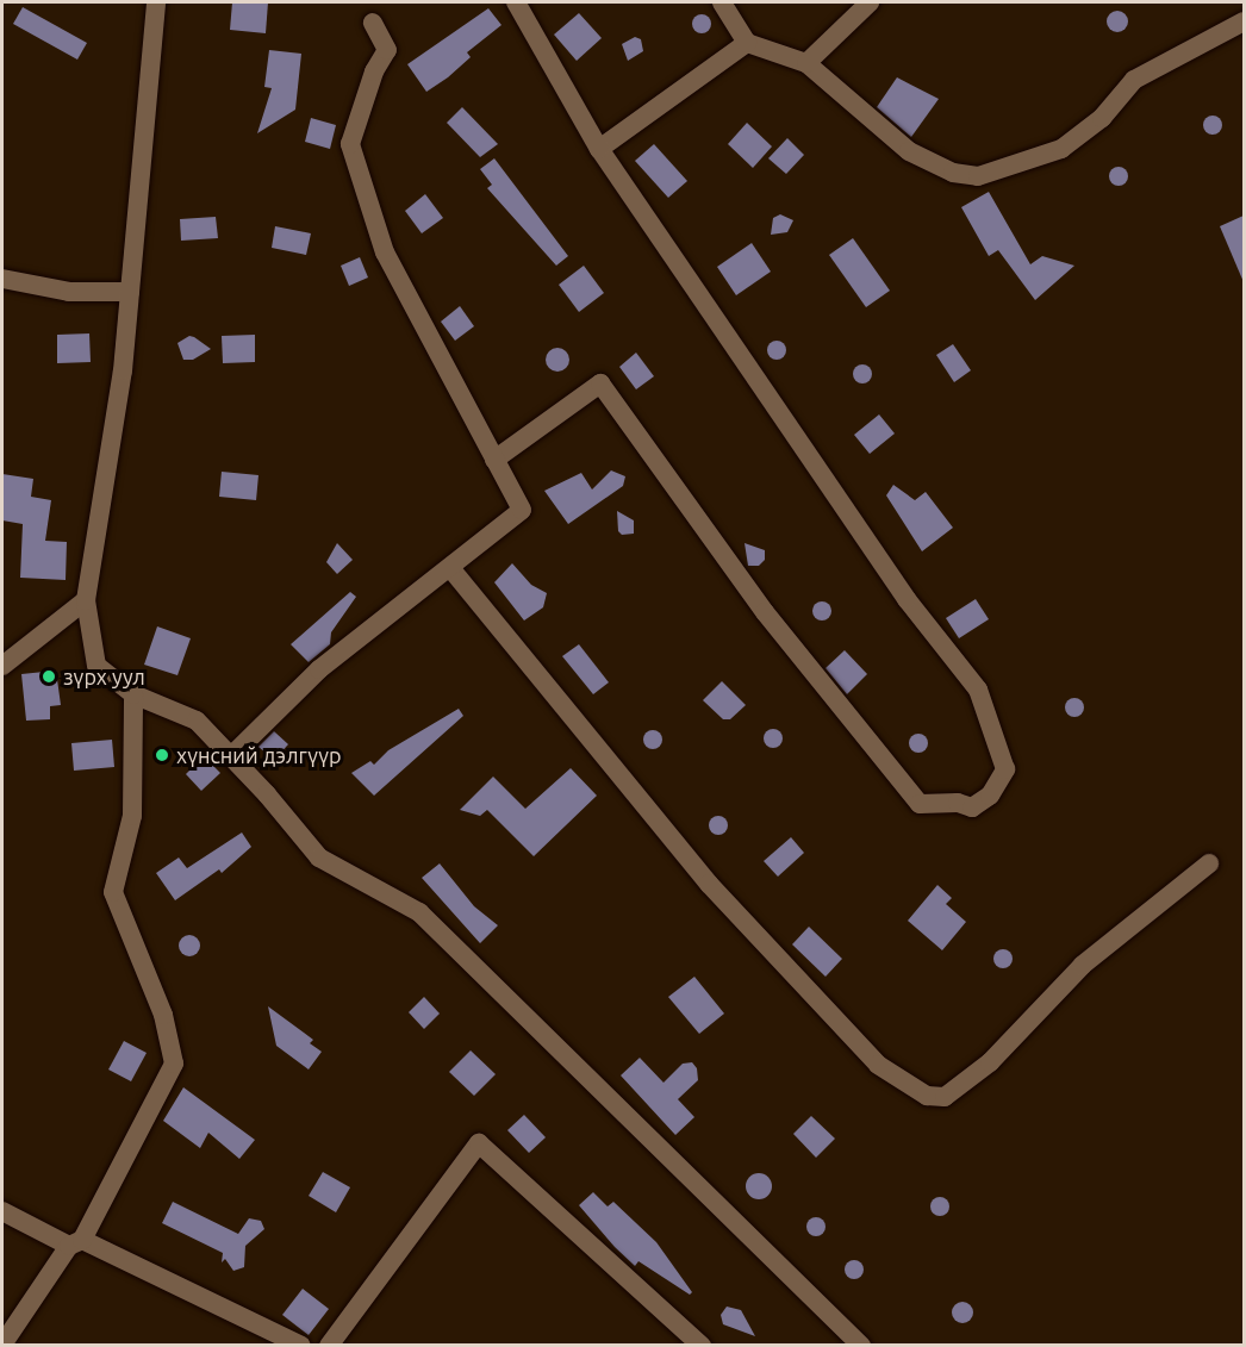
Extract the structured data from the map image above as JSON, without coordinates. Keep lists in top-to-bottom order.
{
  "places": ["зүрх уул", "хүнсний дэлгүүр"]
}
